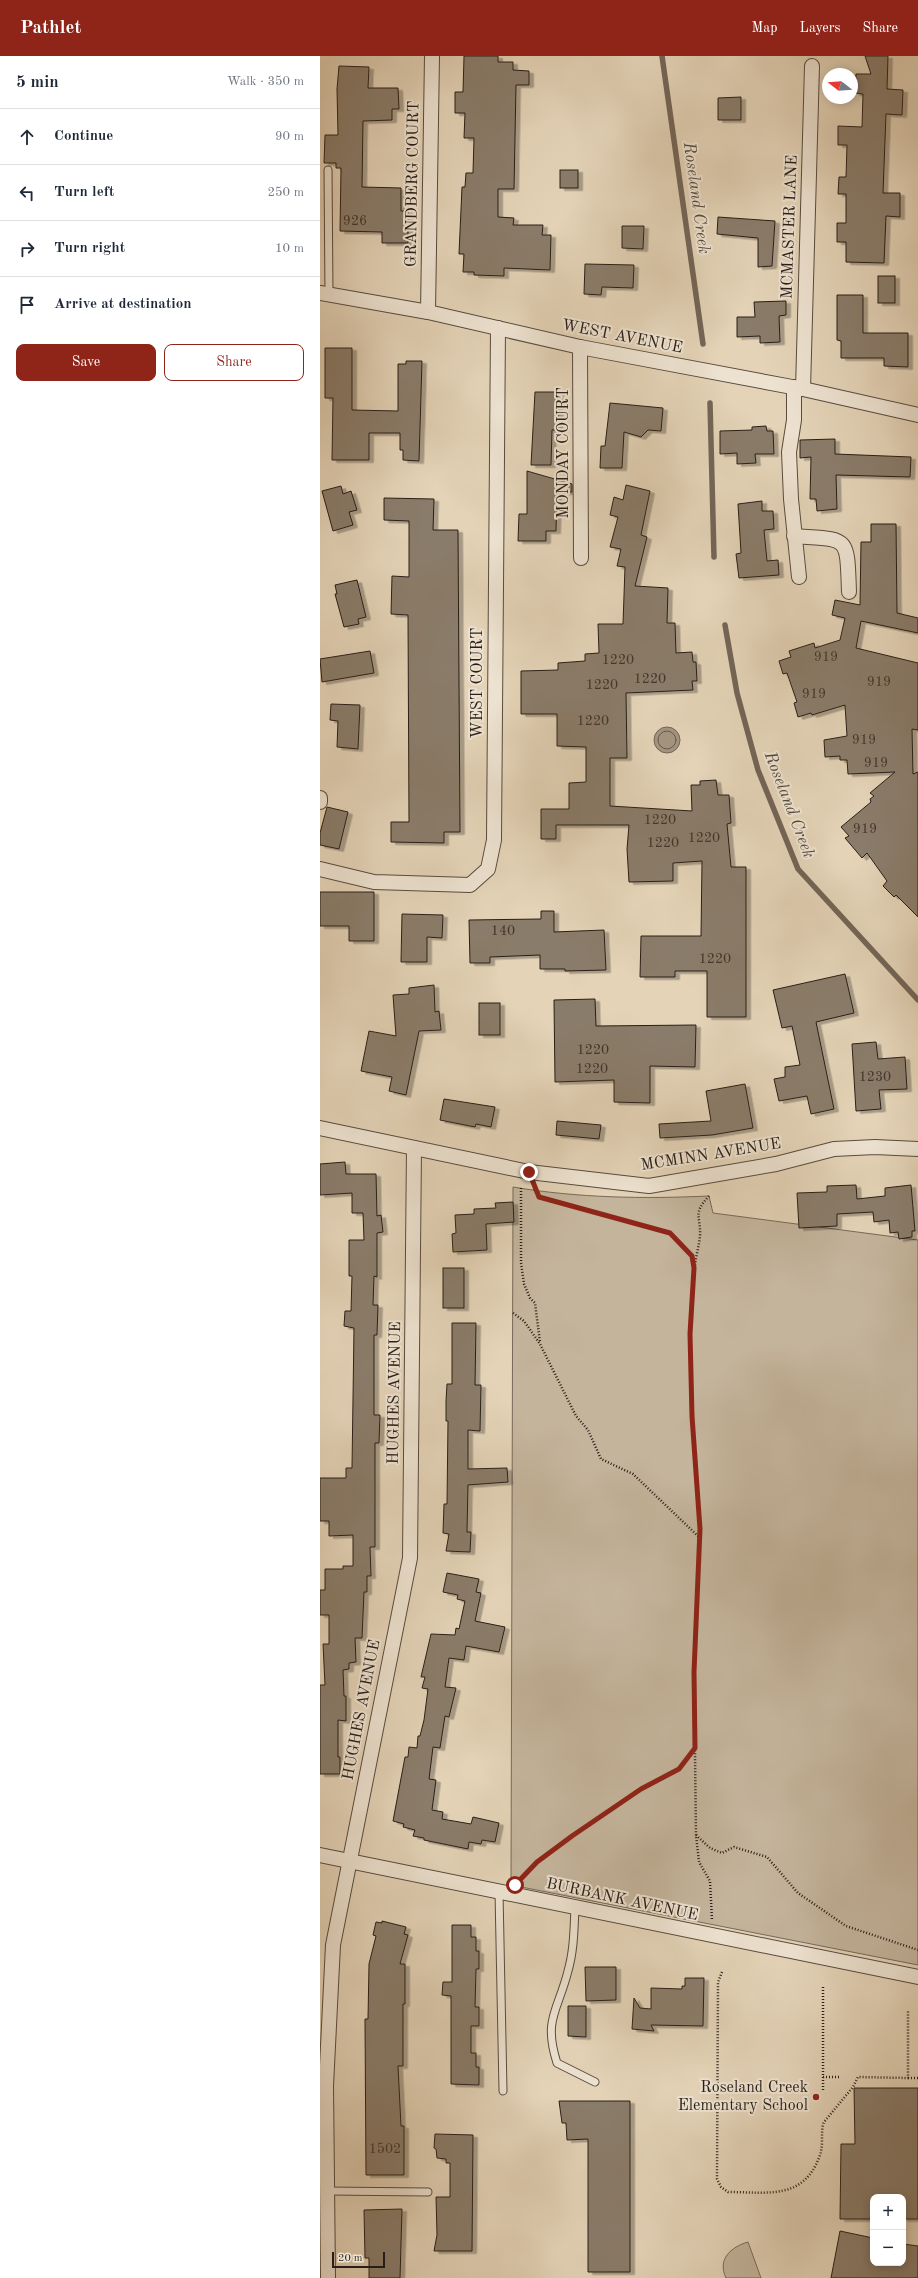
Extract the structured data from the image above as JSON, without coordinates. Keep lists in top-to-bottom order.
{
  "streets": {
    "street": [
      "GRANDBERG COURT",
      "MCMASTER LANE",
      "WEST AVENUE",
      "MONDAY COURT",
      "WEST COURT",
      "MCMINN AVENUE",
      "HUGHES AVENUE",
      "BURBANK AVENUE"
    ]
  },
  "crossings": [
    ["GRANDBERG COURT", "WEST AVENUE"],
    ["MCMASTER LANE", "WEST AVENUE"],
    ["WEST AVENUE", "MONDAY COURT"],
    ["WEST AVENUE", "WEST COURT"],
    ["MCMINN AVENUE", "HUGHES AVENUE"],
    ["HUGHES AVENUE", "BURBANK AVENUE"]
  ],
  "water": ["Roseland Creek"],
  "places": ["Roseland Creek Elementary School"],
  "house_numbers": [
    "926",
    "919",
    "1220",
    "1220",
    "919",
    "1220",
    "919",
    "1220",
    "919",
    "919",
    "1220",
    "919",
    "1220",
    "1220",
    "140",
    "1220",
    "1220",
    "1220",
    "1230",
    "1502"
  ],
  "scale_bar": "20 m",
  "north": "left",
  "page": {
    "header": "Pathlet",
    "nav": ["Map", "Layers", "Share"],
    "heading": ["5 min", "Walk · 350 m"],
    "list": [
      ["Continue", "90 m"],
      ["Turn left", "250 m"],
      ["Turn right", "10 m"],
      "Arrive at destination"
    ],
    "buttons": ["Save", "Share"],
    "map_buttons": ["+", "−"],
    "scale": "20 m"
  }
}
